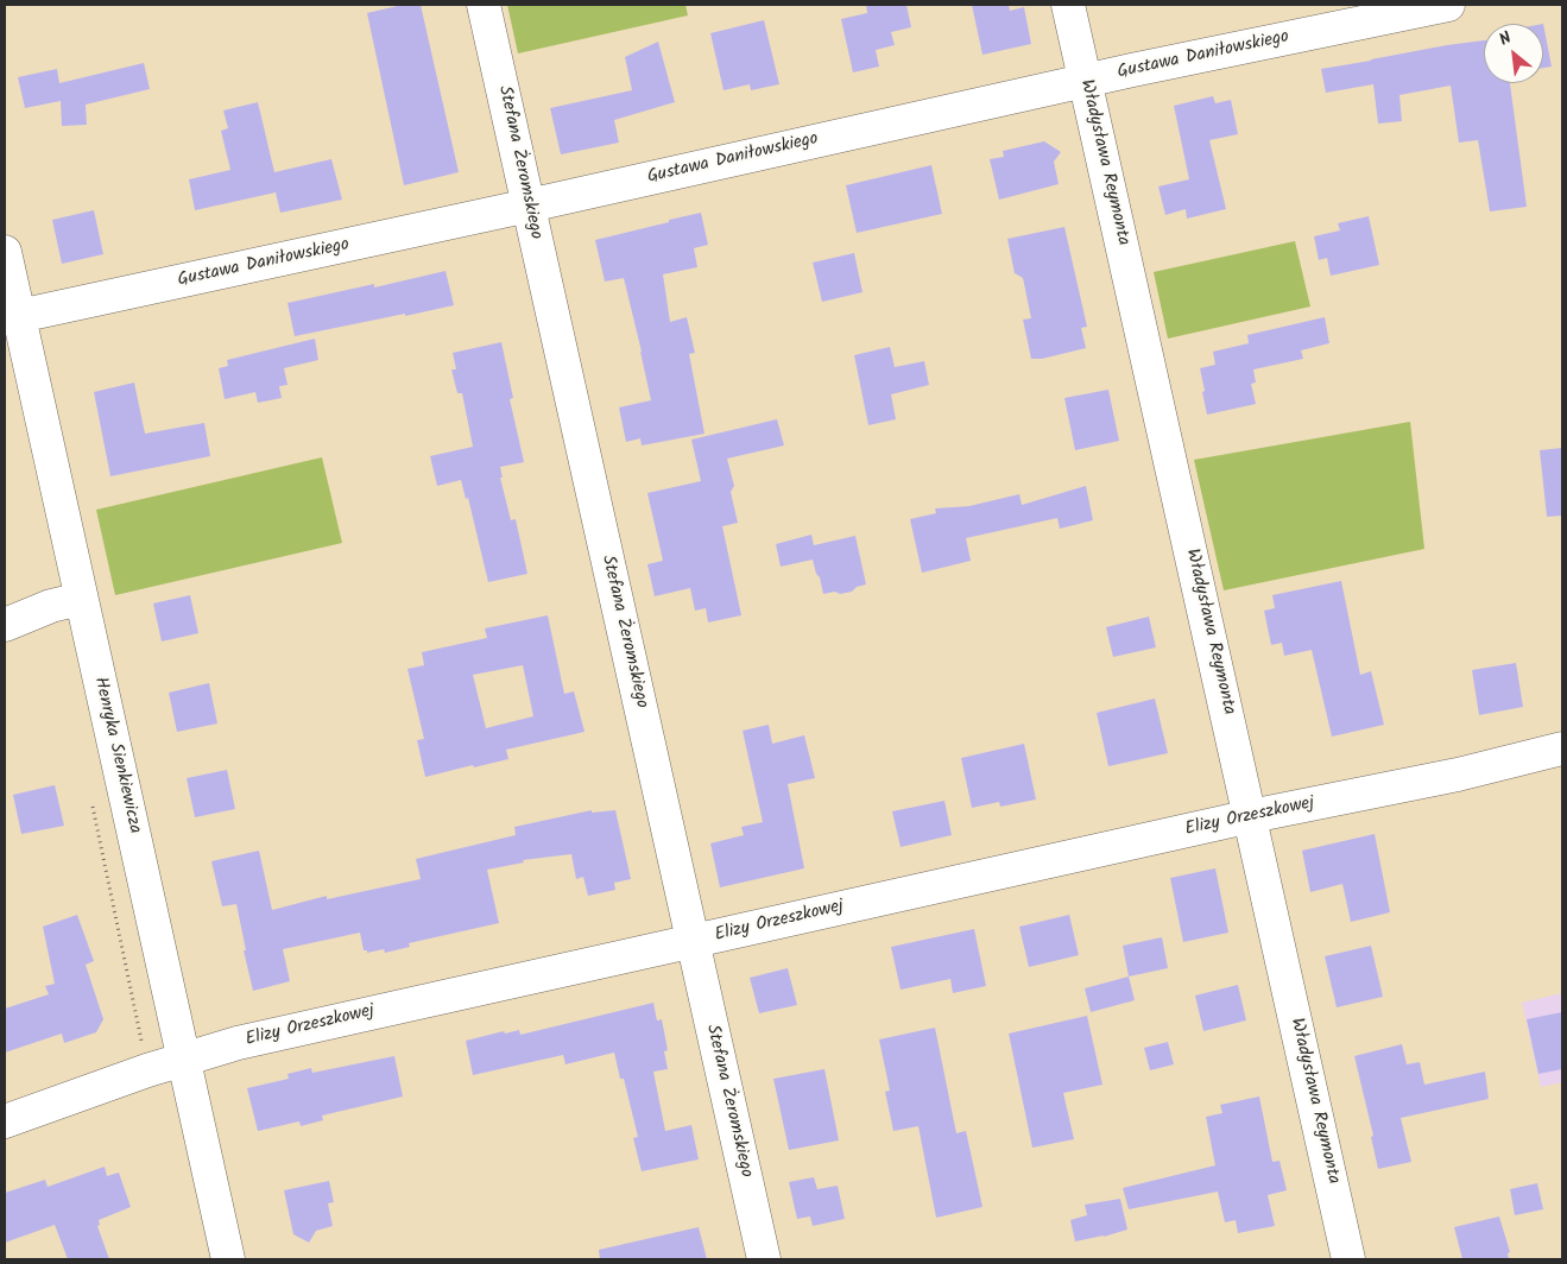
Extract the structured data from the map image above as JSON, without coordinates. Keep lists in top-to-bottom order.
{
  "streets": {
    "street": [
      "Gustawa Daniłowskiego",
      "Stefana Żeromskiego",
      "Władysława Reymonta",
      "Henryka Sienkiewicza",
      "Elizy Orzeszkowej"
    ]
  },
  "crossings": [
    ["Gustawa Daniłowskiego", "Stefana Żeromskiego"],
    ["Gustawa Daniłowskiego", "Władysława Reymonta"],
    ["Gustawa Daniłowskiego", "Henryka Sienkiewicza"],
    ["Stefana Żeromskiego", "Elizy Orzeszkowej"],
    ["Władysława Reymonta", "Elizy Orzeszkowej"],
    ["Henryka Sienkiewicza", "Elizy Orzeszkowej"]
  ],
  "north": "top left"
}
